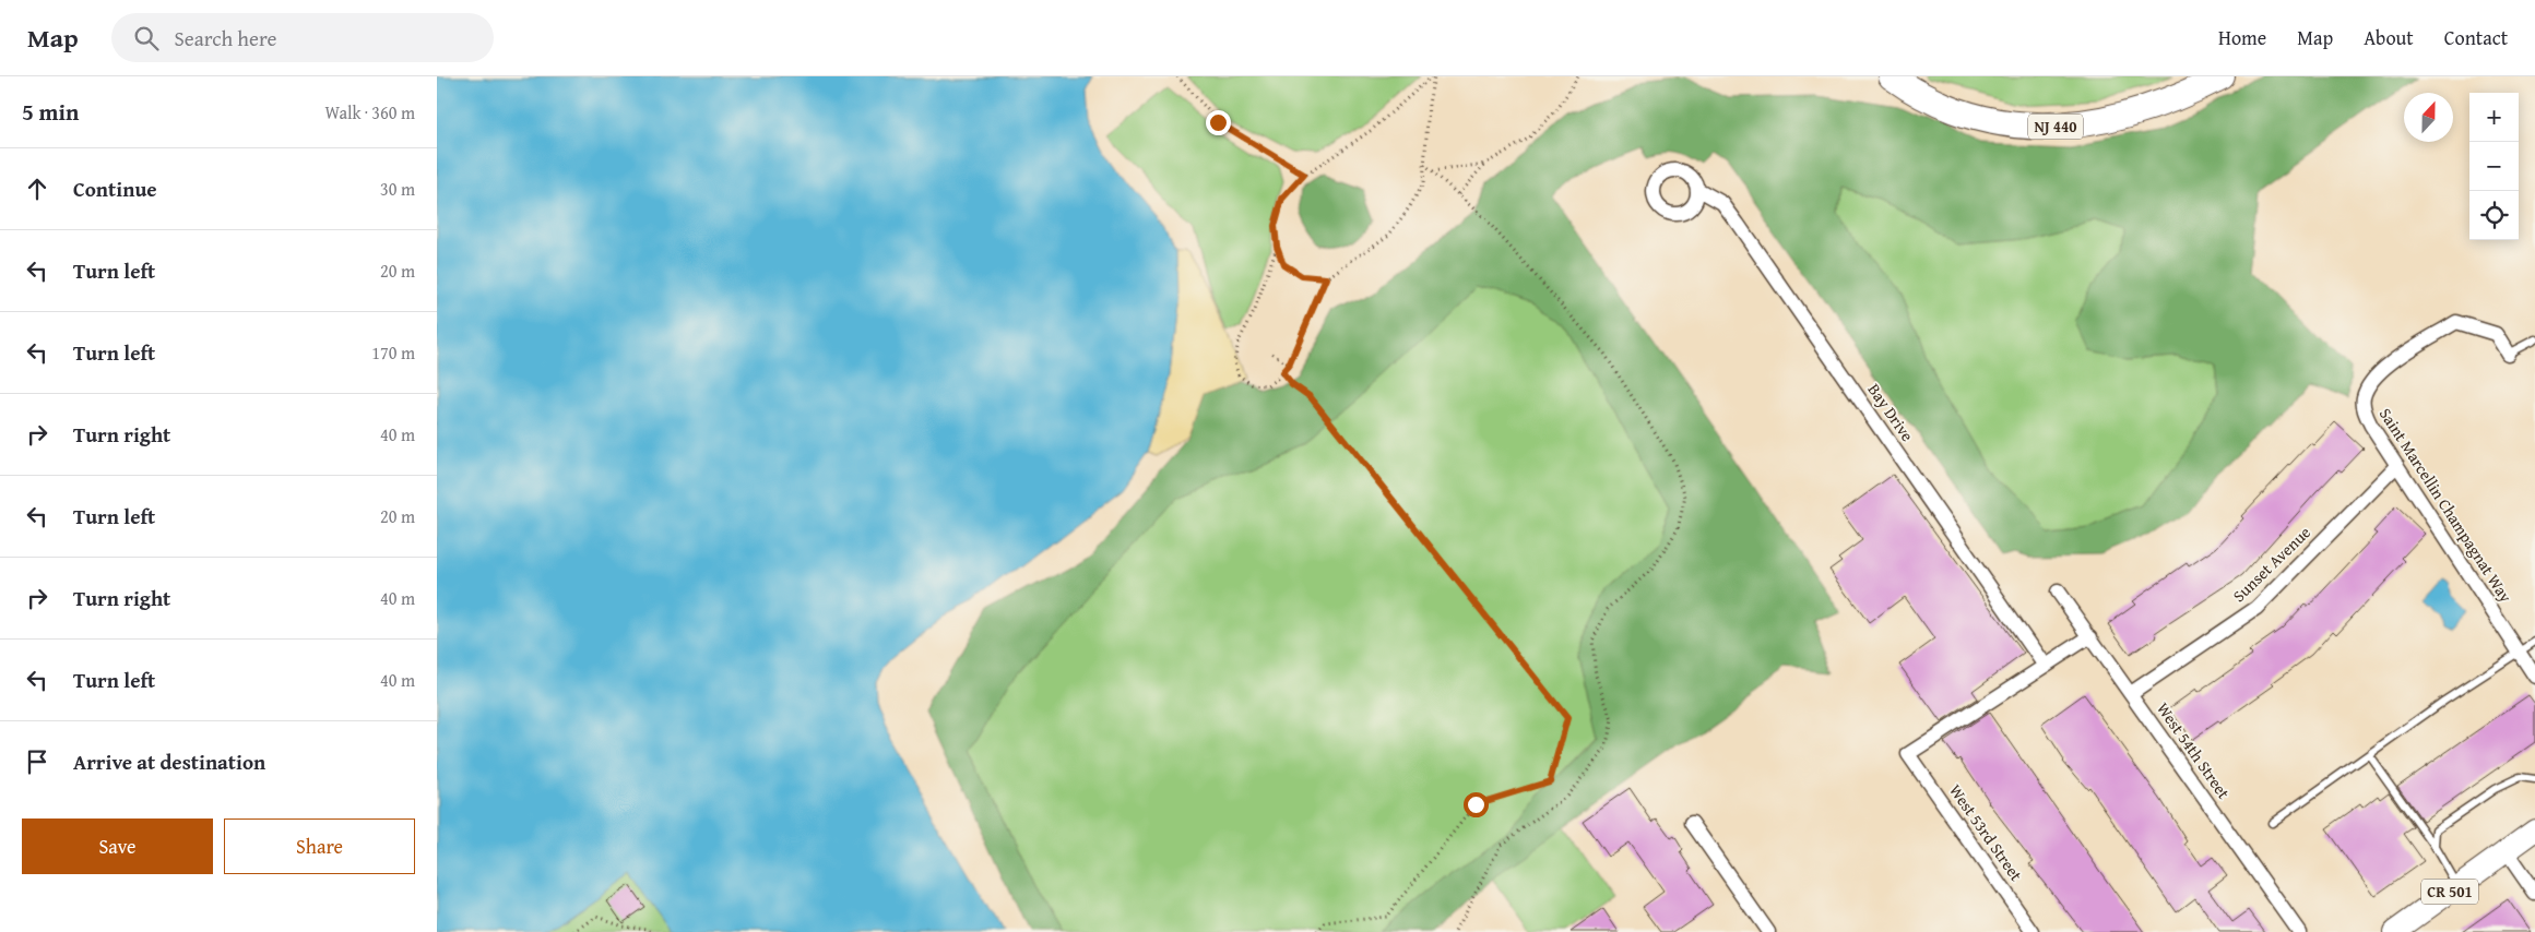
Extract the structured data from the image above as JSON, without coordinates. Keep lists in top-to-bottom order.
{
  "streets": {
    "highway": ["NJ 440"],
    "main road": ["CR 501"],
    "street": [
      "Bay Drive",
      "Saint Marcellin Champagnat Way",
      "Sunset Avenue",
      "West 54th Street",
      "West 53rd Street"
    ]
  },
  "crossings": [
    ["Bay Drive", "West 53rd Street"],
    ["Saint Marcellin Champagnat Way", "Sunset Avenue"],
    ["Sunset Avenue", "West 54th Street"]
  ],
  "north": "top",
  "page": {
    "header": "Map",
    "search": "Search here",
    "nav": [
      "Home",
      "Map",
      "About",
      "Contact"
    ],
    "heading": ["5 min", "Walk · 360 m"],
    "map_buttons": ["+", "−"],
    "list": [
      ["Continue", "30 m"],
      ["Turn left", "20 m"],
      ["Turn left", "170 m"],
      ["Turn right", "40 m"],
      ["Turn left", "20 m"],
      ["Turn right", "40 m"],
      ["Turn left", "40 m"],
      "Arrive at destination"
    ],
    "buttons": ["Save", "Share"]
  }
}
